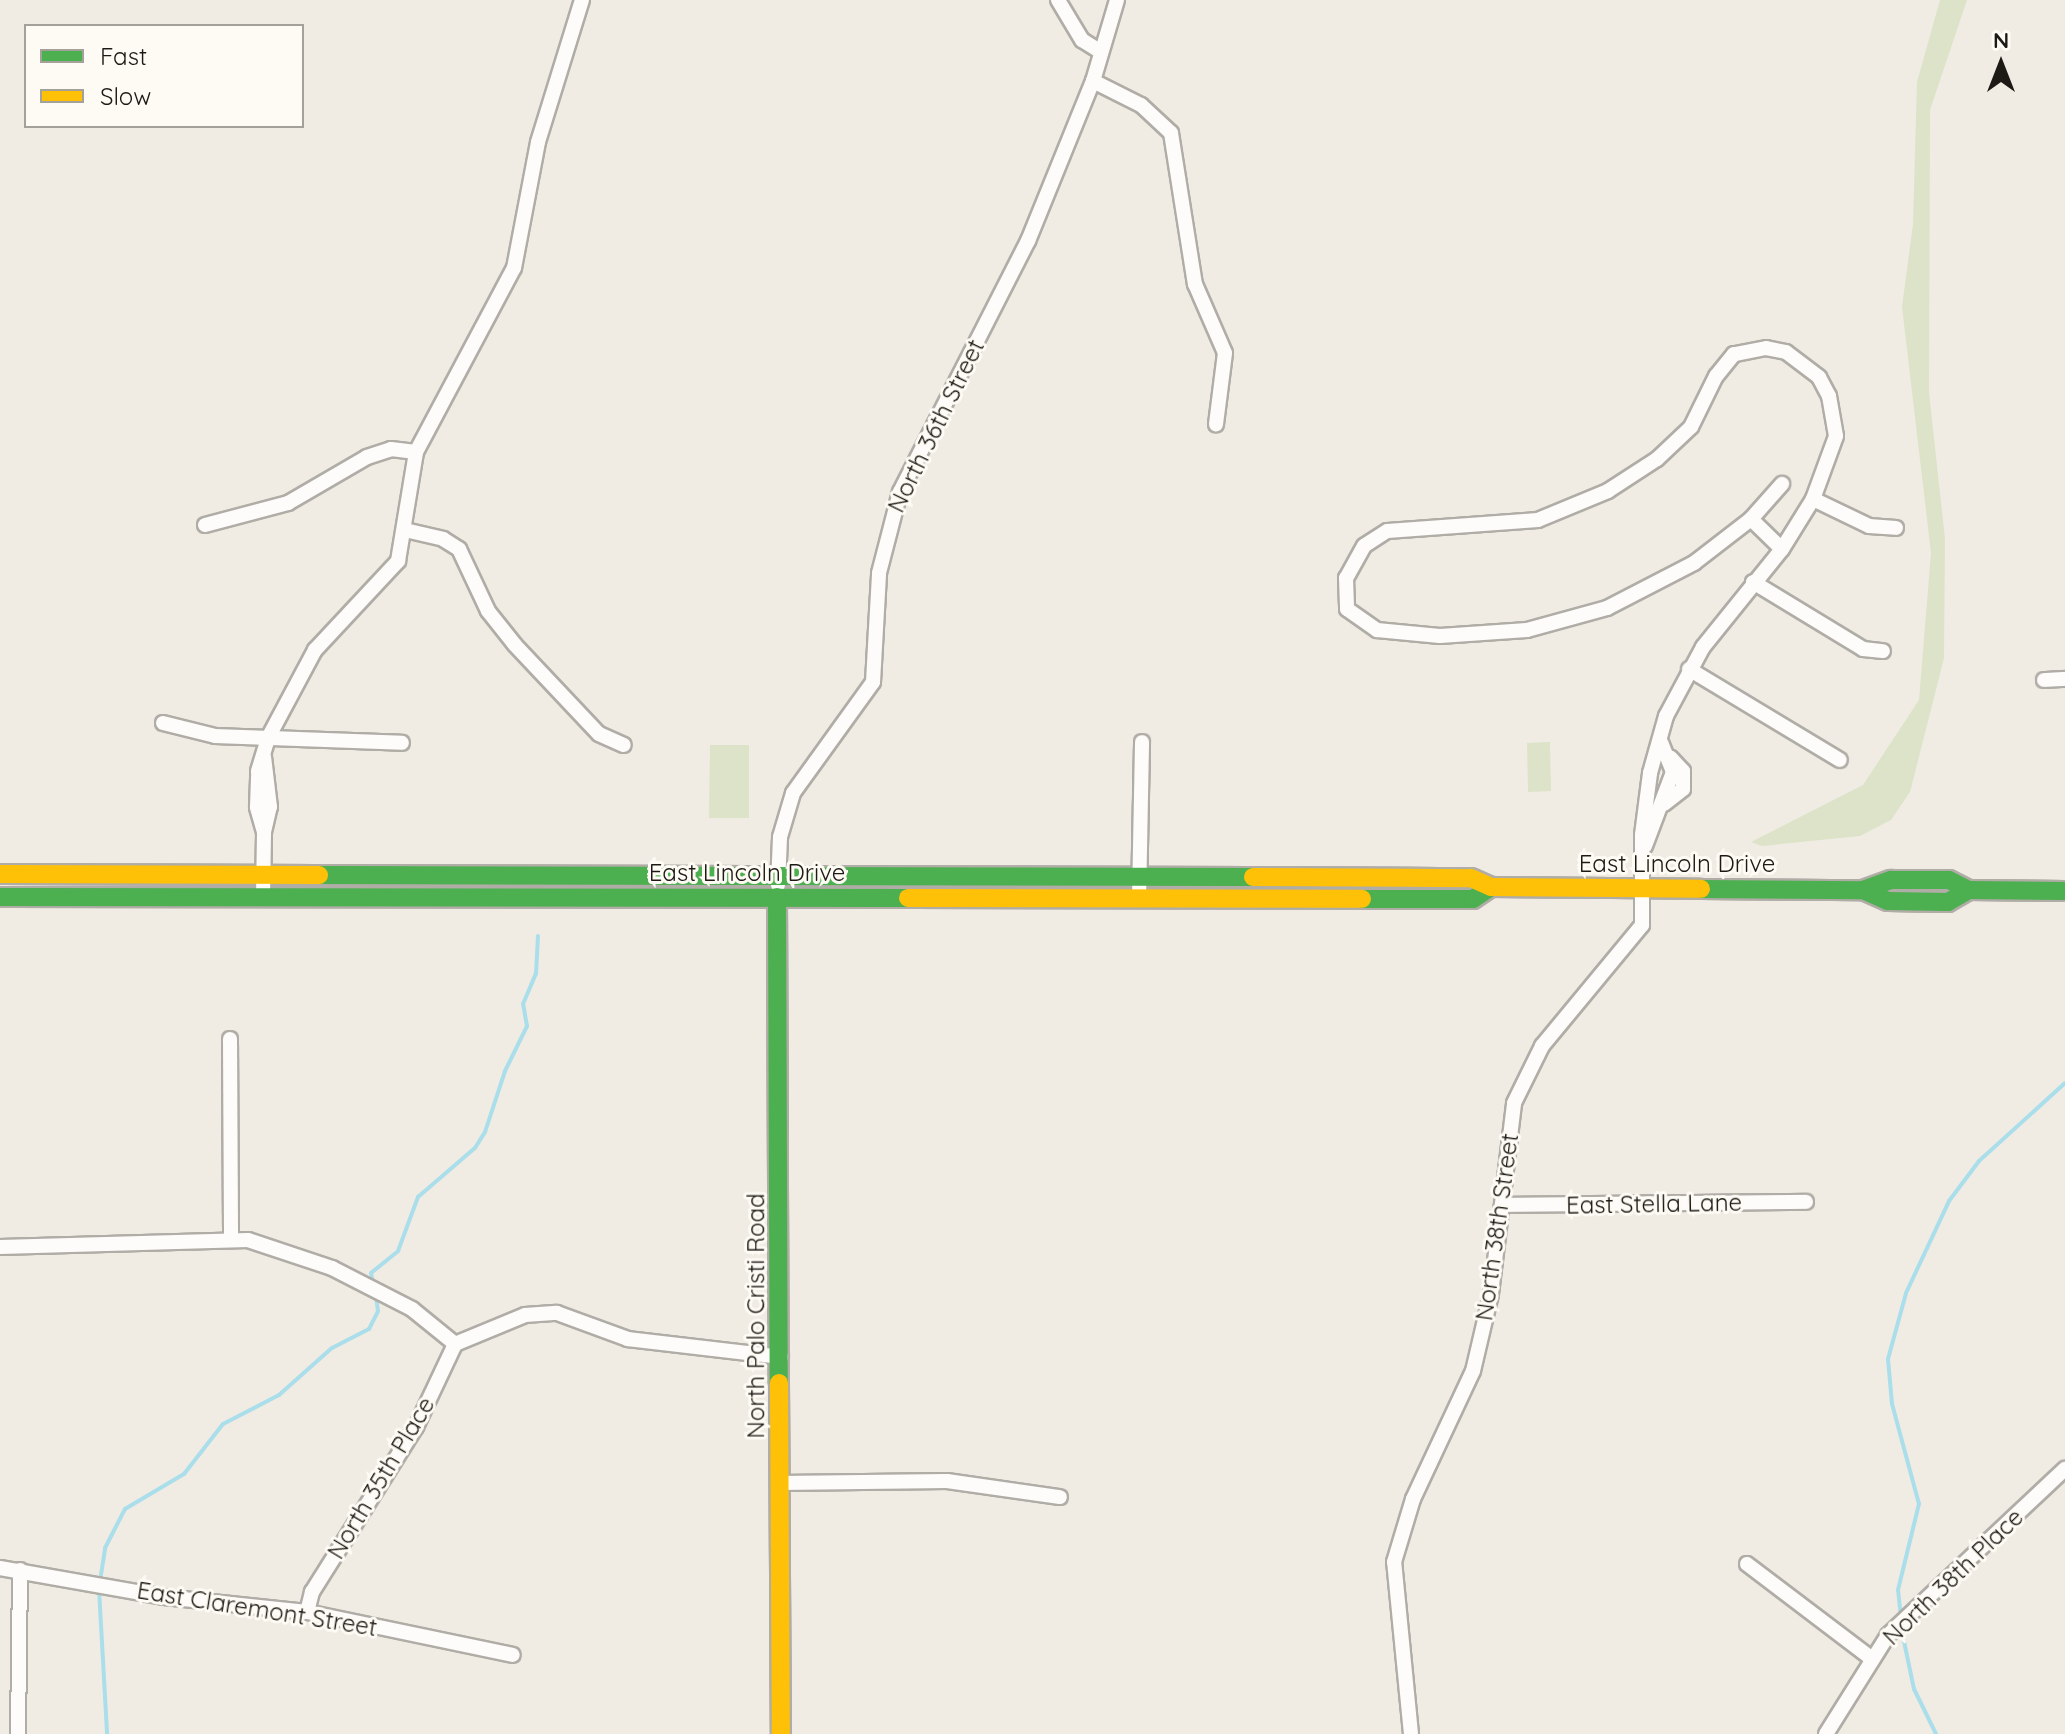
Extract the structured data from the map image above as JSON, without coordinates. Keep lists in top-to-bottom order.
{
  "streets": {
    "main road": ["East Lincoln Drive", "North Palo Cristi Road"],
    "street": [
      "North 36th Street",
      "East Stella Lane",
      "North 38th Street",
      "North 35th Place",
      "North 38th Place",
      "East Claremont Street"
    ]
  },
  "crossings": [
    ["North 36th Street", "East Lincoln Drive"],
    ["North 36th Street", "North Palo Cristi Road"],
    ["East Lincoln Drive", "North 38th Street"],
    ["East Lincoln Drive", "North Palo Cristi Road"],
    ["East Stella Lane", "North 38th Street"],
    ["North 35th Place", "East Claremont Street"]
  ],
  "legend": ["Fast", "Slow"],
  "north": "top"
}
